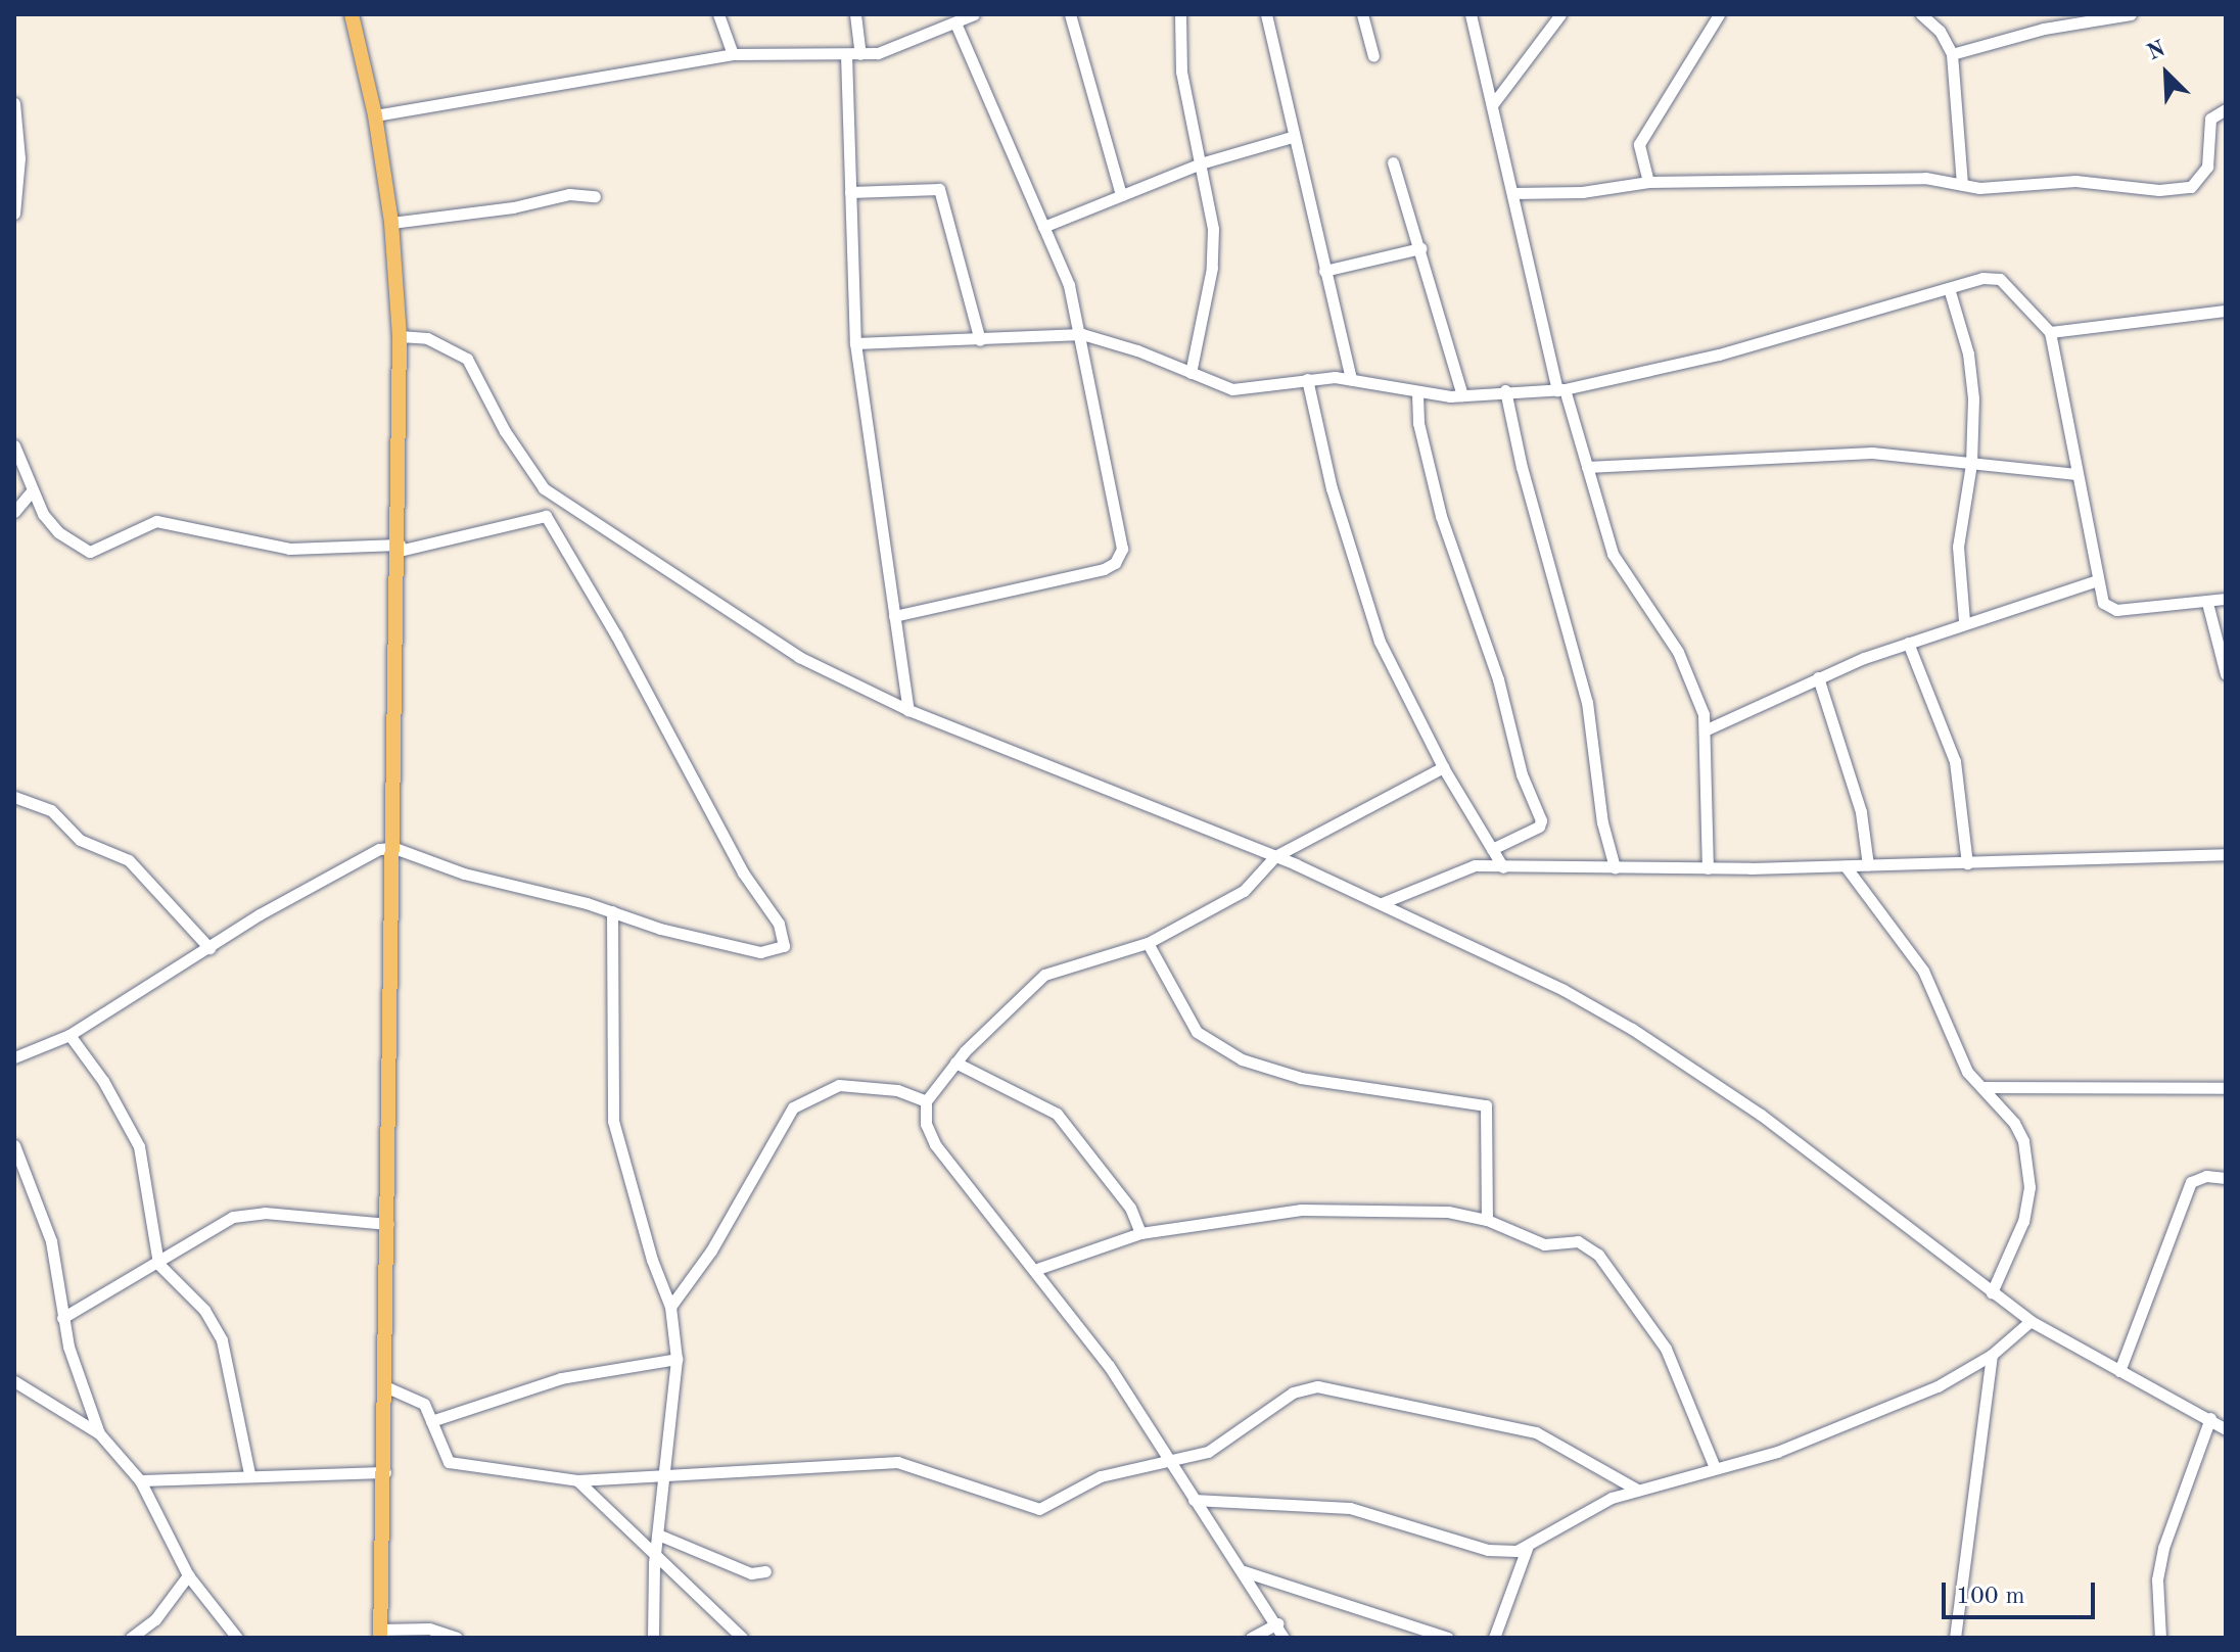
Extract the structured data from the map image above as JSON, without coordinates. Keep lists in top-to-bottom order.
{
  "scale_bar": "100 m",
  "north": "top left"
}
